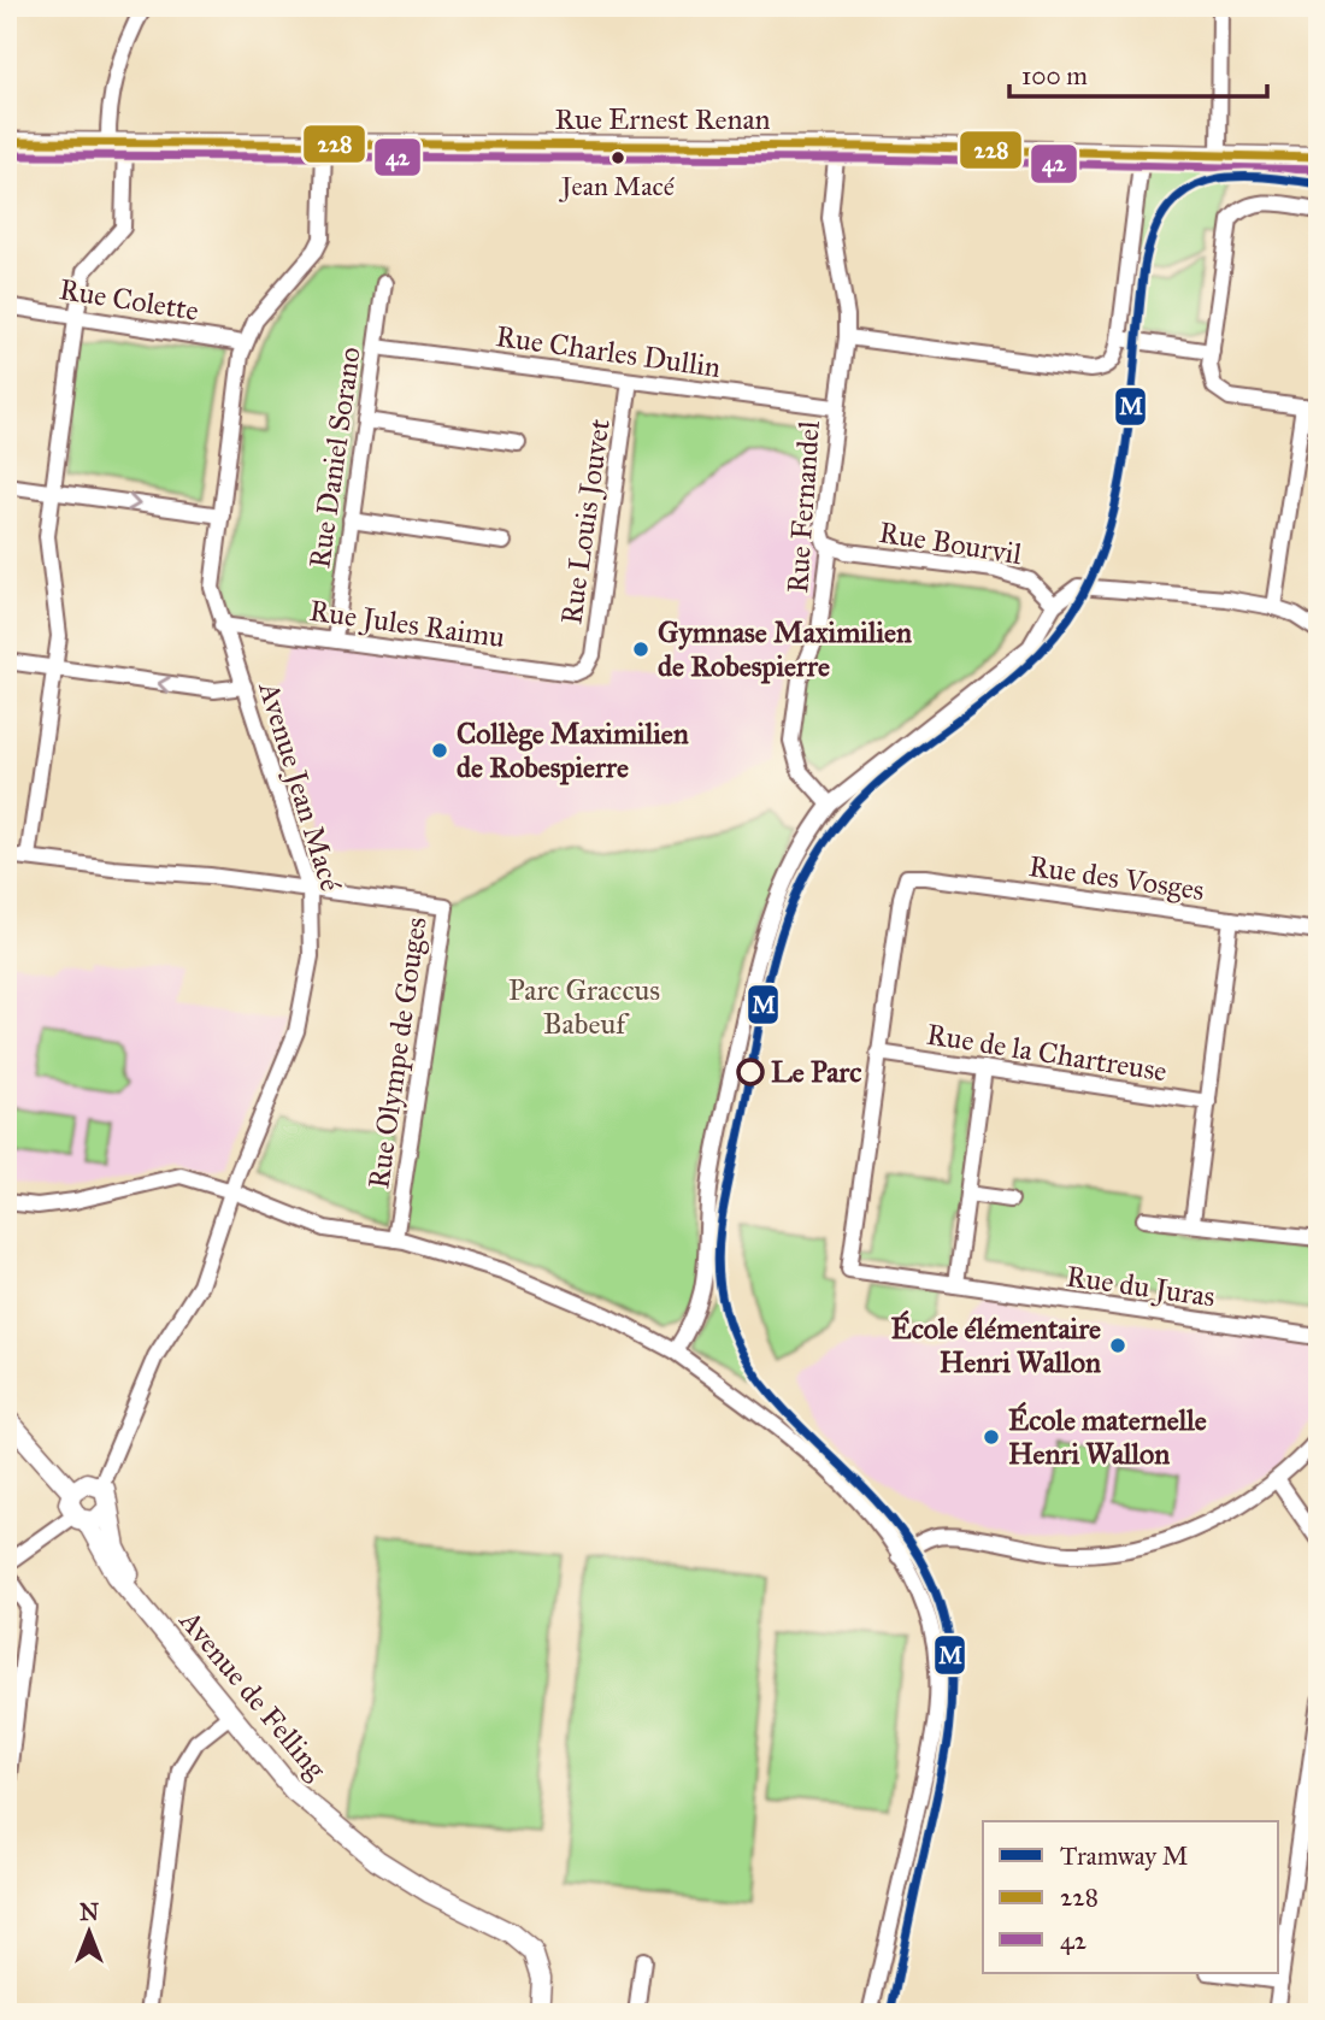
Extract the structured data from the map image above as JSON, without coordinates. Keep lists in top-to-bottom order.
{
  "streets": {
    "street": [
      "Rue Ernest Renan",
      "Rue Colette",
      "Rue Charles Dullin",
      "Rue Daniel Sorano",
      "Rue Fernandel",
      "Rue Louis Jouvet",
      "Rue Bourvil",
      "Rue Jules Raimu",
      "Avenue Jean Macé",
      "Rue des Vosges",
      "Rue Olympe de Gouges",
      "Rue de la Chartreuse",
      "Rue du Juras",
      "Avenue de Felling"
    ]
  },
  "crossings": [
    ["Rue Ernest Renan", "Rue Fernandel"],
    ["Rue Ernest Renan", "Avenue Jean Macé"],
    ["Rue Colette", "Avenue Jean Macé"],
    ["Rue Charles Dullin", "Rue Daniel Sorano"],
    ["Rue Charles Dullin", "Rue Fernandel"],
    ["Rue Charles Dullin", "Rue Louis Jouvet"],
    ["Rue Daniel Sorano", "Rue Jules Raimu"],
    ["Rue Fernandel", "Rue Bourvil"],
    ["Rue Louis Jouvet", "Rue Jules Raimu"],
    ["Rue Jules Raimu", "Avenue Jean Macé"],
    ["Avenue Jean Macé", "Rue Olympe de Gouges"],
    ["Avenue Jean Macé", "Avenue de Felling"],
    ["Rue des Vosges", "Rue de la Chartreuse"],
    ["Rue des Vosges", "Rue du Juras"],
    ["Rue de la Chartreuse", "Rue du Juras"]
  ],
  "parks": ["Parc Graccus Babeuf"],
  "places": [
    "Jean Macé",
    "Gymnase Maximilien de Robespierre",
    "Collège Maximilien de Robespierre",
    "Le Parc",
    "École élémentaire Henri Wallon",
    "École maternelle Henri Wallon"
  ],
  "lines": ["transit line 228", "transit line 42", "tram line M"],
  "legend": ["Tramway M", "228", "42"],
  "scale_bar": "100 m",
  "north": "top"
}
